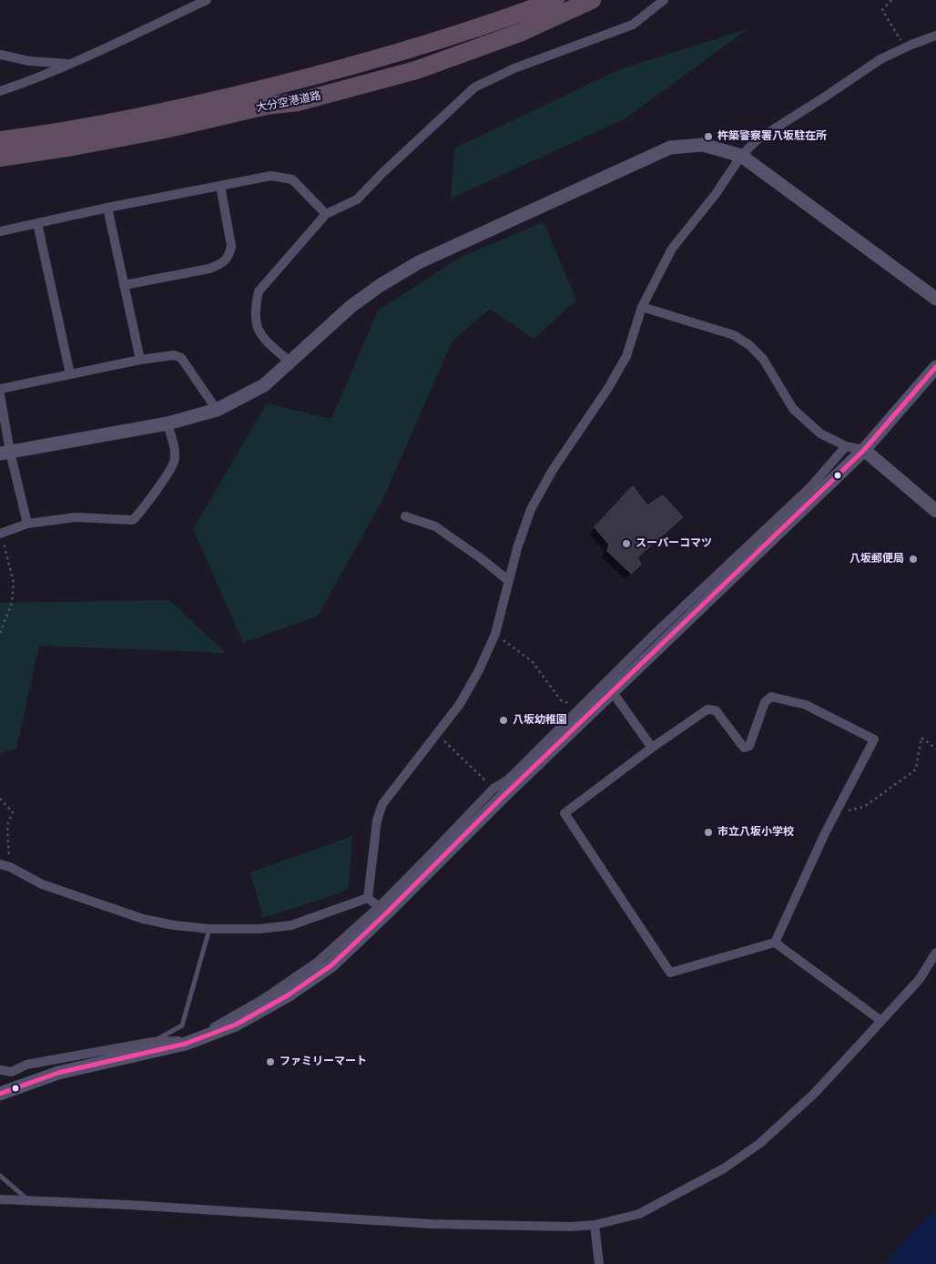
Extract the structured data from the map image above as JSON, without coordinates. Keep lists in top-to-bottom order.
{
  "streets": {
    "highway": ["大分空港道路"]
  },
  "places": [
    "杵築警察署八坂駐在所",
    "スーパーコマツ",
    "八坂郵便局",
    "八坂幼稚園",
    "市立八坂小学校",
    "ファミリーマート"
  ]
}
